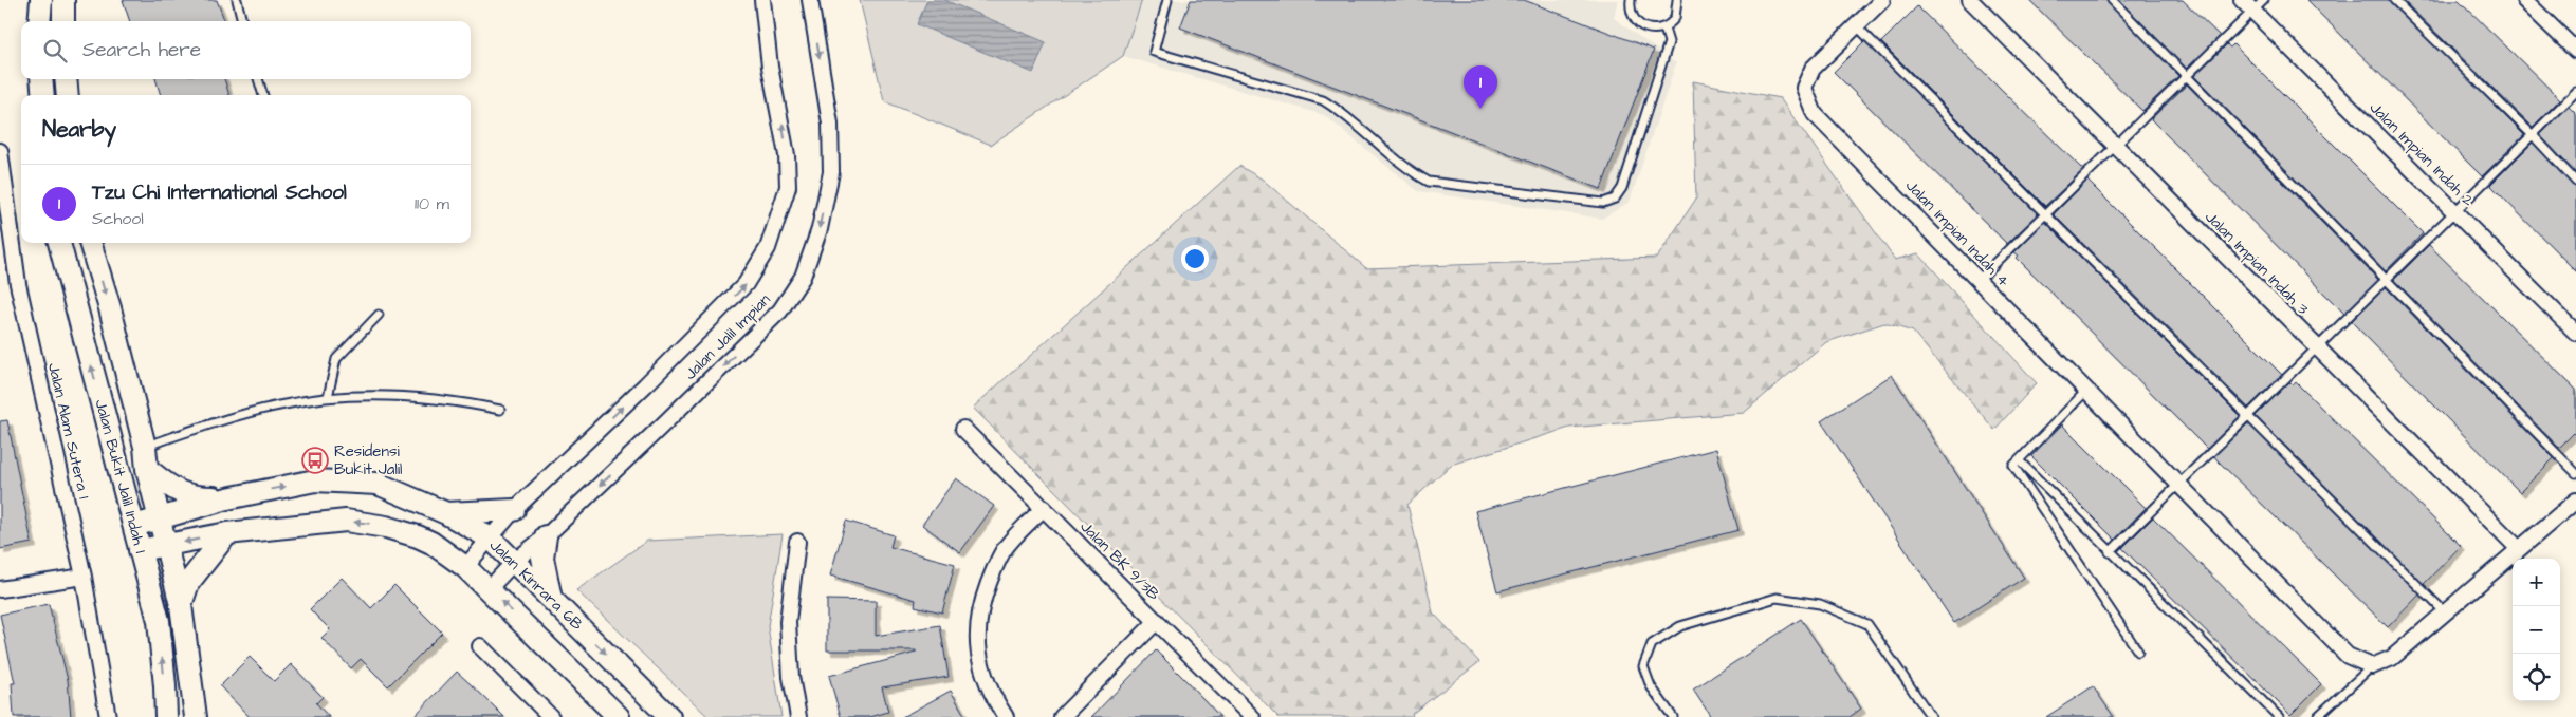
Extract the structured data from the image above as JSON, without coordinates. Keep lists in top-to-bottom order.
{
  "streets": {
    "street": [
      "Jalan Impian Indah 2",
      "Jalan Impian Indah 4",
      "Jalan Impian Indah 3",
      "Jalan Jalil Impian",
      "Jalan Alam Sutera 1",
      "Jalan Bukit Jalil Indah 1",
      "Jalan BK 9/3B",
      "Jalan Kinrara 6B"
    ]
  },
  "crossings": [
    ["Jalan Jalil Impian", "Jalan Kinrara 6B"],
    ["Jalan Bukit Jalil Indah 1", "Jalan Kinrara 6B"]
  ],
  "places": {
    "bus stop": ["Residensi Bukit Jalil"]
  },
  "page": {
    "search": "Search here",
    "pins": "1",
    "heading": "Nearby",
    "list": [
      {
        "mark": "1",
        "name": "Tzu Chi International School",
        "note": "School",
        "value": "110 m"
      }
    ],
    "map_buttons": ["+", "−"]
  }
}
